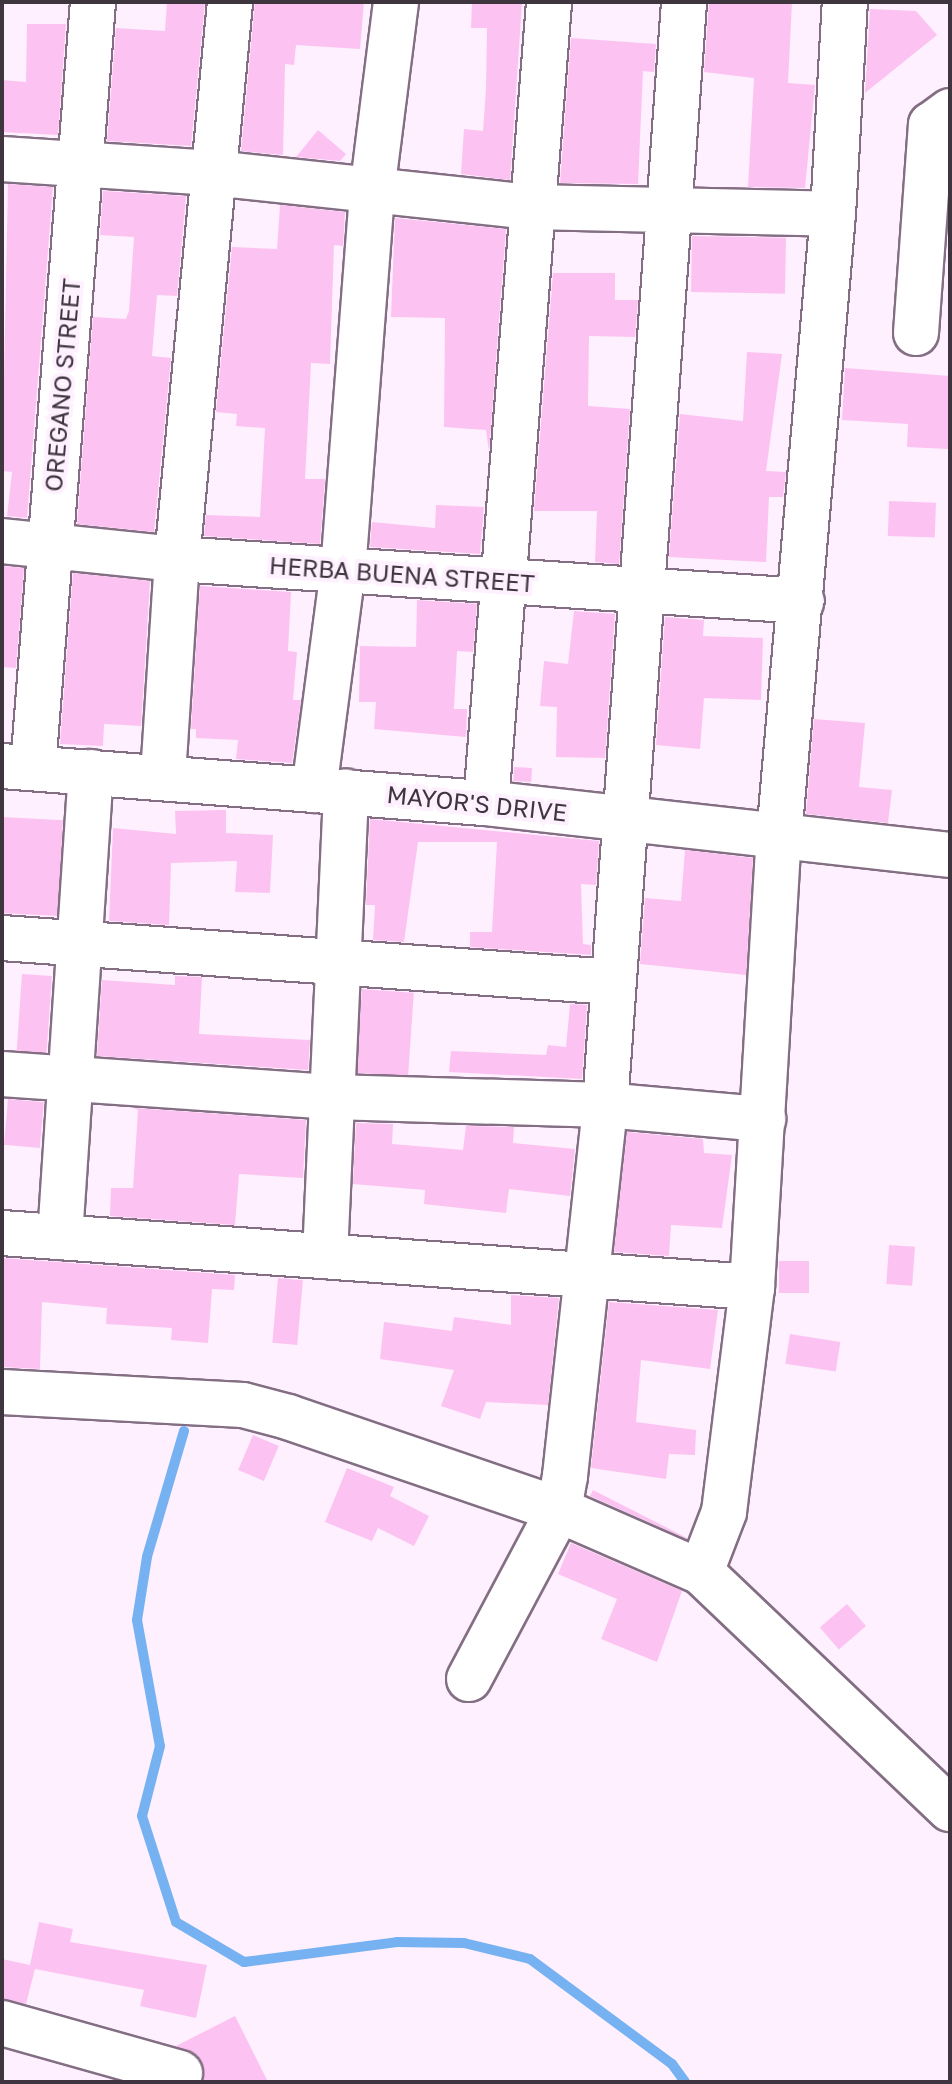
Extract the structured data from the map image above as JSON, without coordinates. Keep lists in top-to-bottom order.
{
  "streets": {
    "street": ["OREGANO STREET", "HERBA BUENA STREET", "MAYOR'S DRIVE"]
  },
  "crossings": [
    ["OREGANO STREET", "HERBA BUENA STREET"],
    ["OREGANO STREET", "MAYOR'S DRIVE"]
  ]
}
